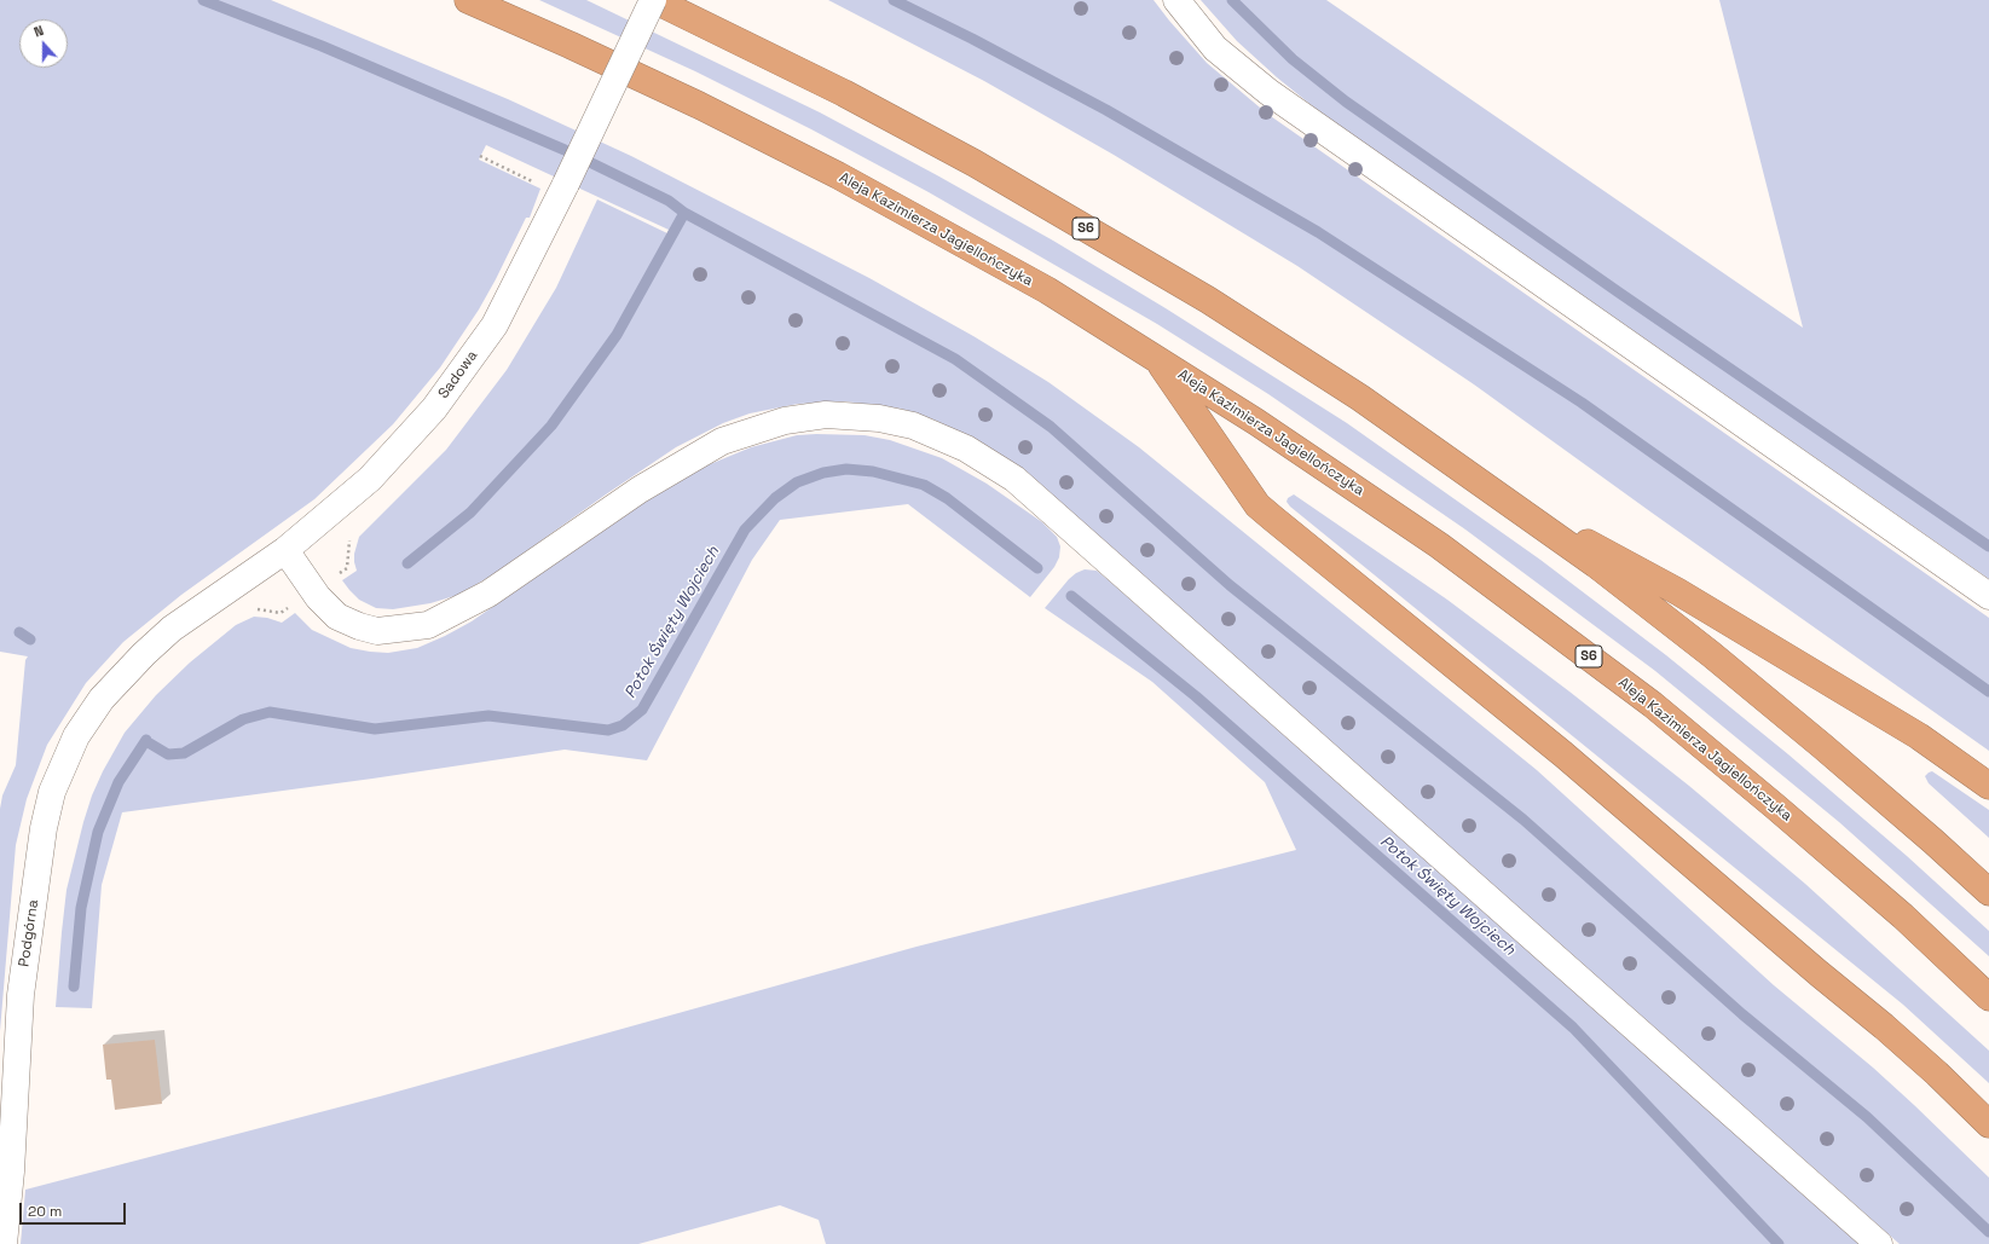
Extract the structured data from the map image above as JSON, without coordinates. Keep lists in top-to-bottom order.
{
  "streets": {
    "highway": ["S6", "Aleja Kazimierza Jagiellończyka"],
    "street": ["Sadowa", "Podgórna"]
  },
  "crossings": [
    ["S6", "Sadowa"],
    ["Sadowa", "Podgórna"]
  ],
  "water": ["Potok Święty Wojciech"],
  "scale_bar": "20 m",
  "north": "top"
}
